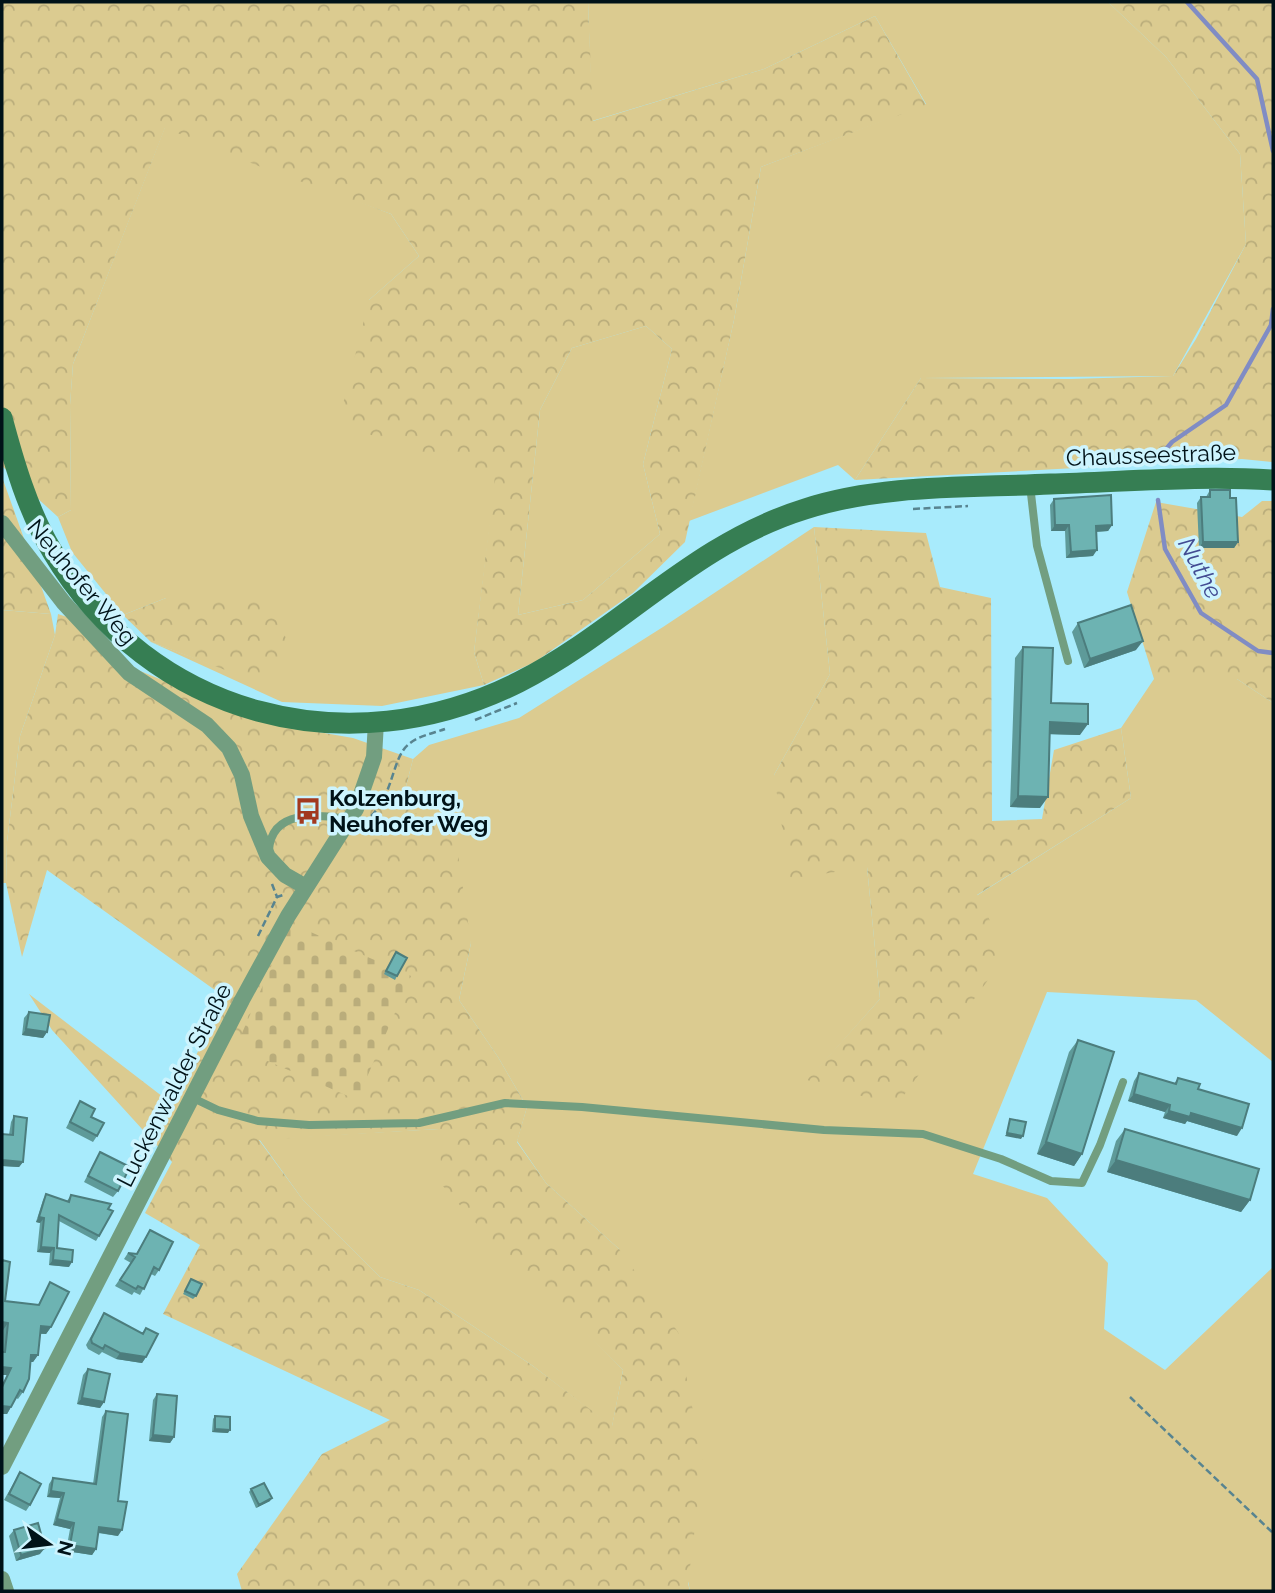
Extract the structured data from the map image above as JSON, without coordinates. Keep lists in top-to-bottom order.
{
  "streets": {
    "main road": ["Chausseestraße"],
    "street": ["Neuhofer Weg", "Luckenwalder Straße"]
  },
  "crossings": [
    ["Chausseestraße", "Luckenwalder Straße"],
    ["Neuhofer Weg", "Luckenwalder Straße"]
  ],
  "water": ["Nuthe"],
  "places": {
    "bus stop": ["Kolzenburg, Neuhofer Weg"]
  },
  "north": "right"
}
